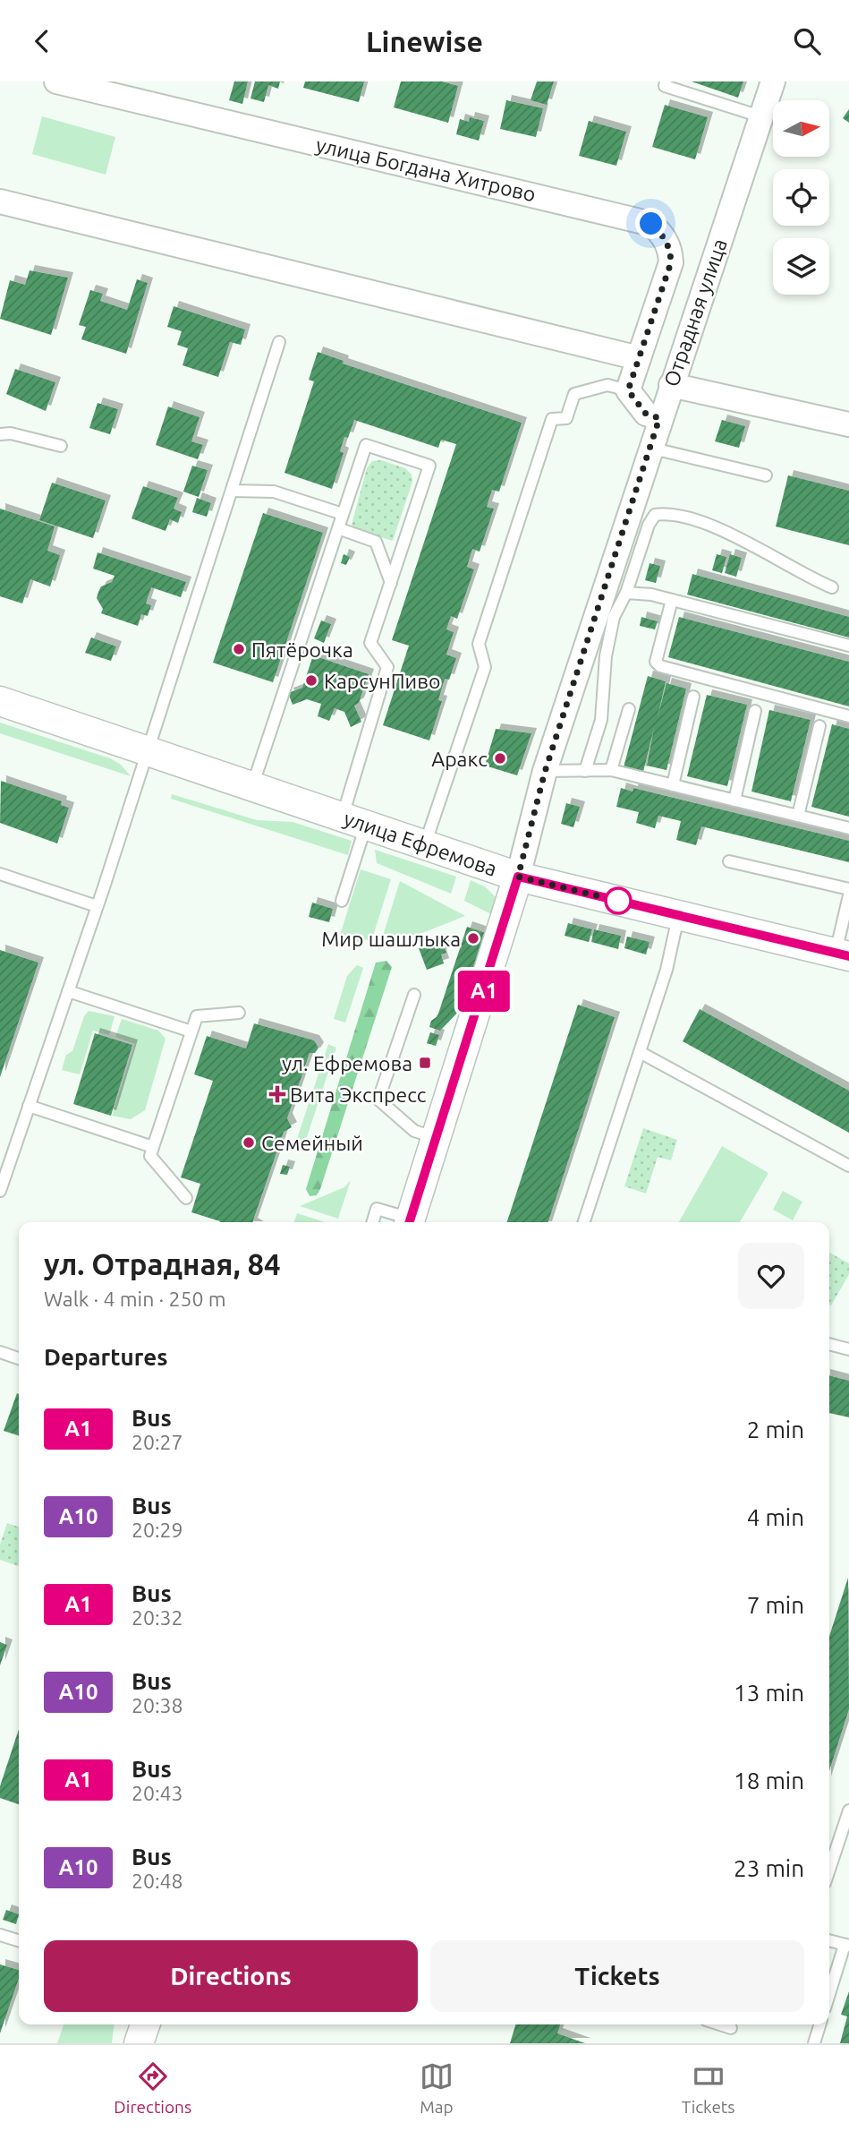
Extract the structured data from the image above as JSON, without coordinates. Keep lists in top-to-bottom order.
{
  "streets": {
    "street": ["улица Богдана Хитрово", "Отрадная улица", "улица Ефремова"]
  },
  "crossings": [
    ["Отрадная улица", "улица Ефремова"]
  ],
  "places": {
    "other": [
      "Пятёрочка",
      "КарсунПиво",
      "Аракc",
      "Мир шашлыка",
      "Семейный"
    ],
    "transit": ["ул. Ефремова"],
    "health": ["Вита Экспресс"]
  },
  "lines": ["bus line А1"],
  "north": "right",
  "page": {
    "header": "Linewise",
    "on_map": "А1",
    "heading": [
      ["ул. Отрадная, 84", "Walk · 4 min · 250 m"],
      "Departures"
    ],
    "list": [
      {
        "mark": "А1",
        "name": "Bus",
        "note": "20:27",
        "value": "2 min"
      },
      {
        "mark": "А10",
        "name": "Bus",
        "note": "20:29",
        "value": "4 min"
      },
      {
        "mark": "А1",
        "name": "Bus",
        "note": "20:32",
        "value": "7 min"
      },
      {
        "mark": "А10",
        "name": "Bus",
        "note": "20:38",
        "value": "13 min"
      },
      {
        "mark": "А1",
        "name": "Bus",
        "note": "20:43",
        "value": "18 min"
      },
      {
        "mark": "А10",
        "name": "Bus",
        "note": "20:48",
        "value": "23 min"
      }
    ],
    "buttons": ["Directions", "Tickets"],
    "tabs": ["Directions", "Map", "Tickets"]
  }
}
